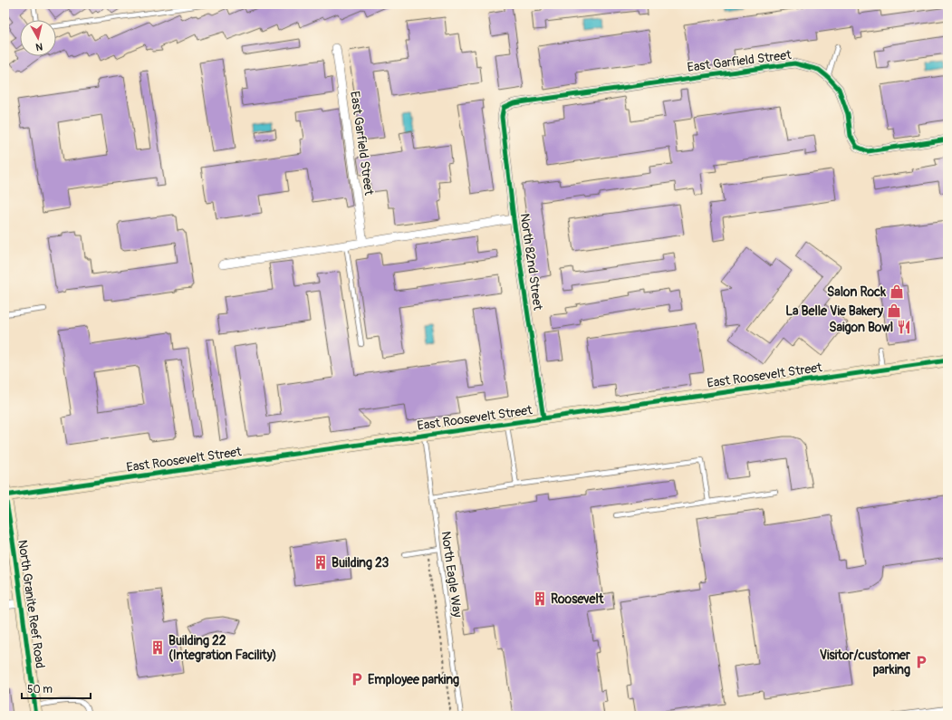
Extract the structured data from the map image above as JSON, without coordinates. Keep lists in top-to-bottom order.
{
  "streets": {
    "street": [
      "East Garfield Street",
      "North 82nd Street",
      "East Roosevelt Street",
      "North Granite Reef Road"
    ],
    "lane": ["North Eagle Way"]
  },
  "crossings": [
    ["East Garfield Street", "North 82nd Street"],
    ["North 82nd Street", "East Roosevelt Street"],
    ["East Roosevelt Street", "North Eagle Way"],
    ["East Roosevelt Street", "North Granite Reef Road"]
  ],
  "places": {
    "shop": ["Salon Rock", "La Belle Vie Bakery"],
    "restaurant": ["Saigon Bowl"],
    "building": ["Building 23", "Roosevelt", "Building 22 (Integration Facility)"],
    "parking": ["Visitor/customer parking", "Employee parking"]
  },
  "scale_bar": "50 m",
  "north": "bottom"
}
